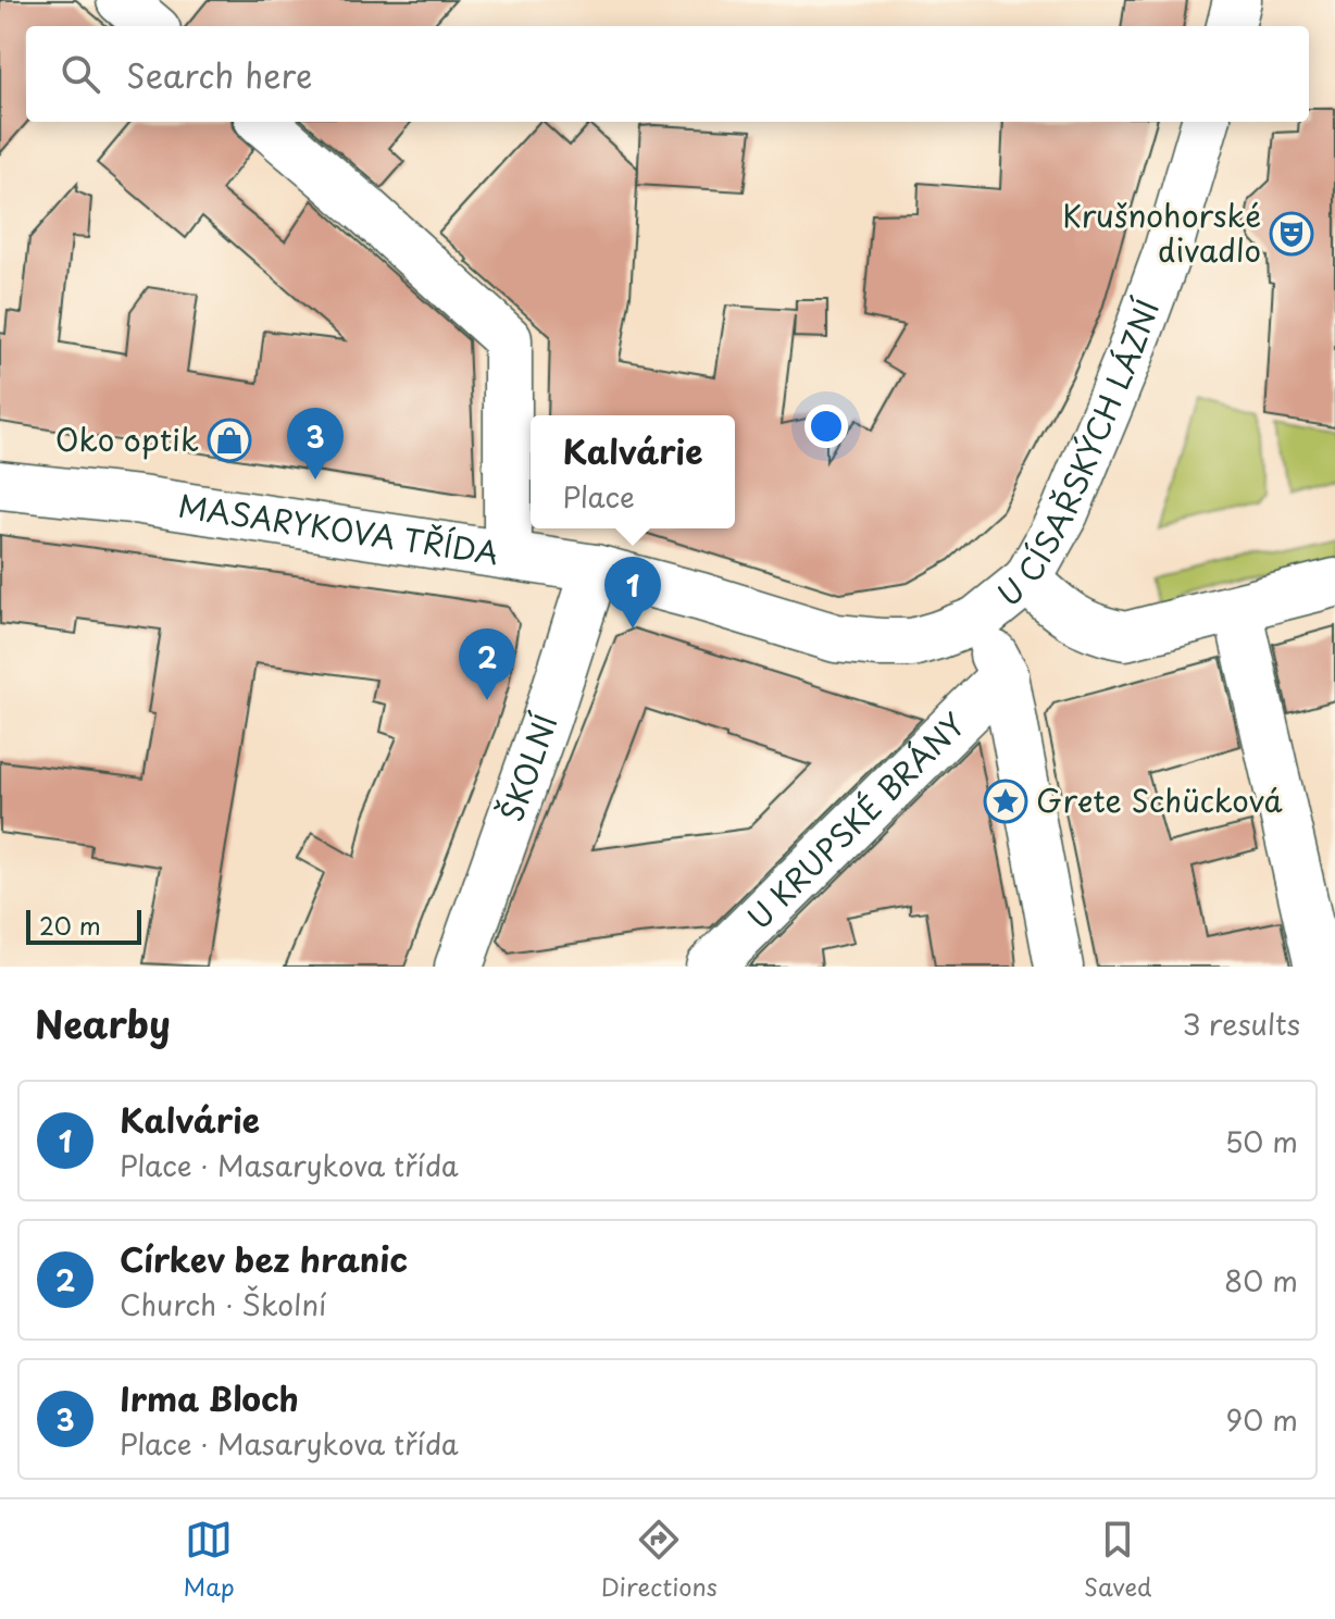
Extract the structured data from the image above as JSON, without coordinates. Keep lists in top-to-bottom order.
{
  "streets": {
    "street": [
      "U CÍSAŘSKÝCH LÁZNÍ",
      "MASARYKOVA TŘÍDA",
      "ŠKOLNÍ",
      "U KRUPSKÉ BRÁNY"
    ]
  },
  "crossings": [
    ["U CÍSAŘSKÝCH LÁZNÍ", "MASARYKOVA TŘÍDA"],
    ["MASARYKOVA TŘÍDA", "ŠKOLNÍ"]
  ],
  "places": {
    "theatre": ["Krušnohorské divadlo"],
    "shop": ["Oko optik"],
    "place": ["Grete Schücková"]
  },
  "scale_bar": "20 m",
  "page": {
    "search": "Search here",
    "pins": ["3", "1", "2"],
    "popup": ["Kalvárie", "Place"],
    "scale": "20 m",
    "heading": ["Nearby", "3 results"],
    "list": [
      {
        "mark": "1",
        "name": "Kalvárie",
        "note": "Place · Masarykova třída",
        "value": "50 m"
      },
      {
        "mark": "2",
        "name": "Církev bez hranic",
        "note": "Church · Školní",
        "value": "80 m"
      },
      {
        "mark": "3",
        "name": "Irma Bloch",
        "note": "Place · Masarykova třída",
        "value": "90 m"
      }
    ],
    "nav": ["Map", "Directions", "Saved"]
  }
}
